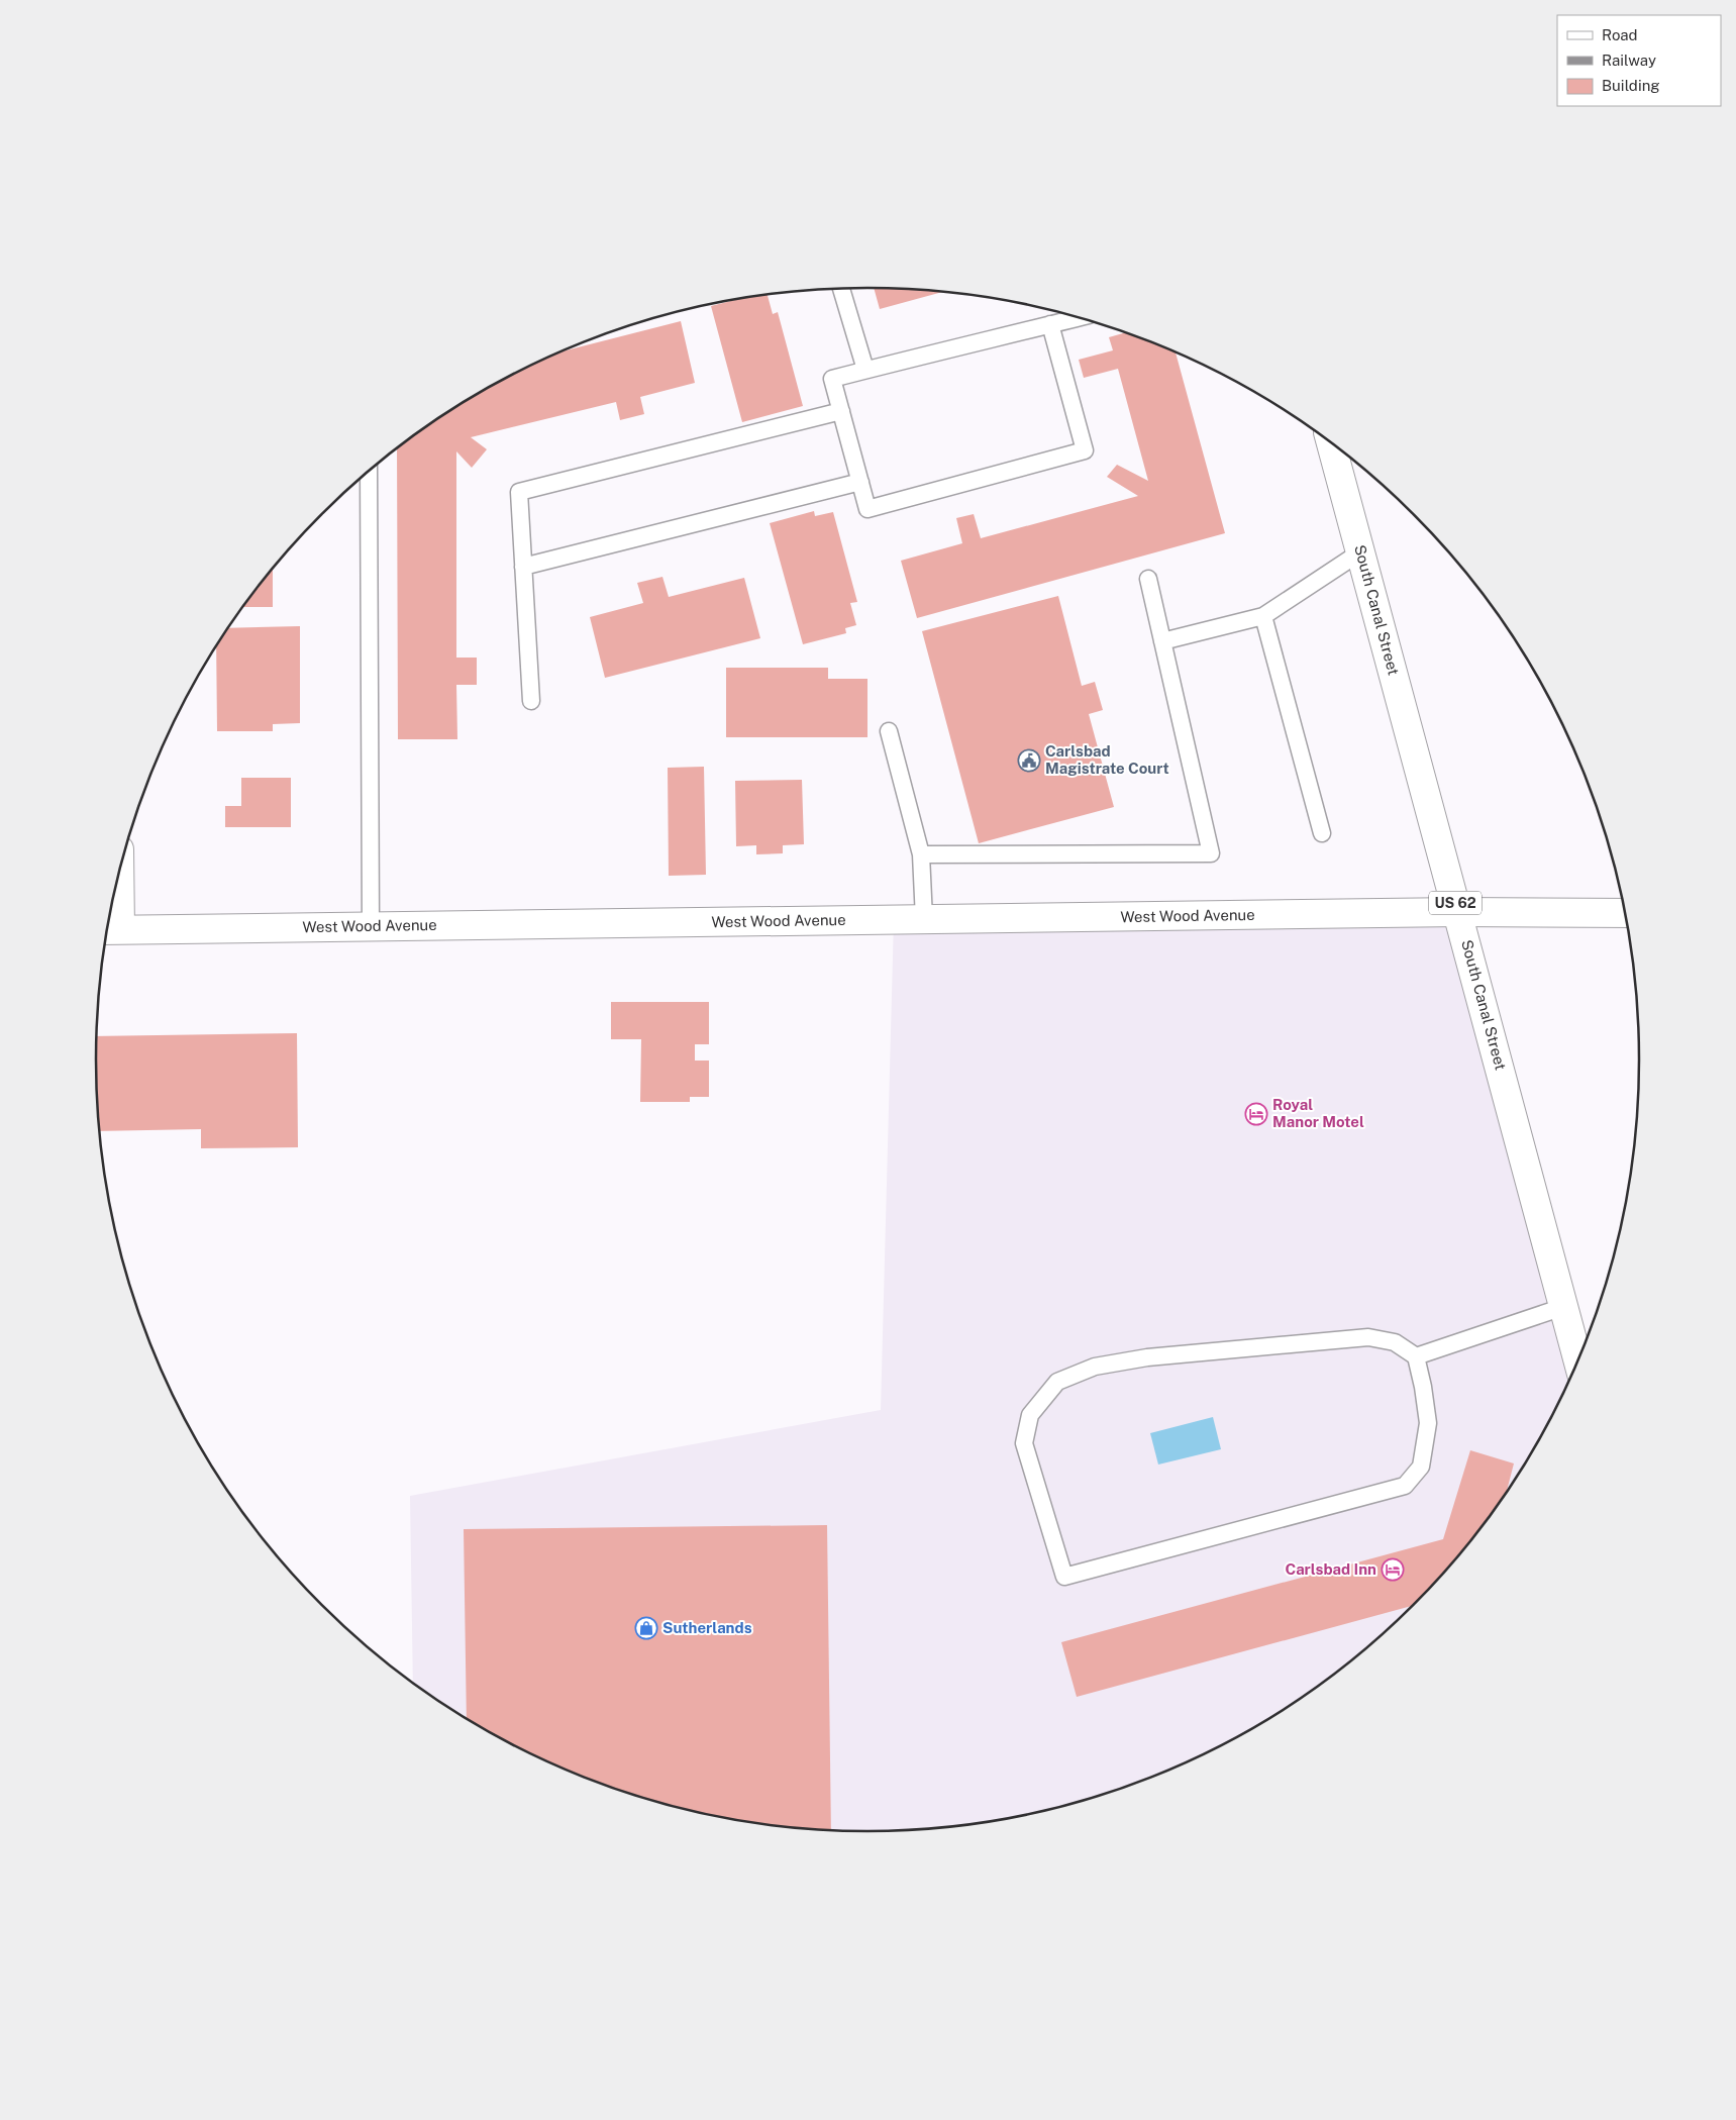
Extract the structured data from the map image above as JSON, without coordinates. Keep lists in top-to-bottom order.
{
  "streets": {
    "main road": ["South Canal Street", "US 62", "West Wood Avenue"]
  },
  "crossings": [
    ["South Canal Street", "West Wood Avenue"]
  ],
  "places": {
    "public building": ["Carlsbad Magistrate Court"],
    "hotel": ["Royal Manor Motel", "Carlsbad Inn"],
    "shop": ["Sutherlands"]
  },
  "legend": ["Road", "Railway", "Building"]
}
